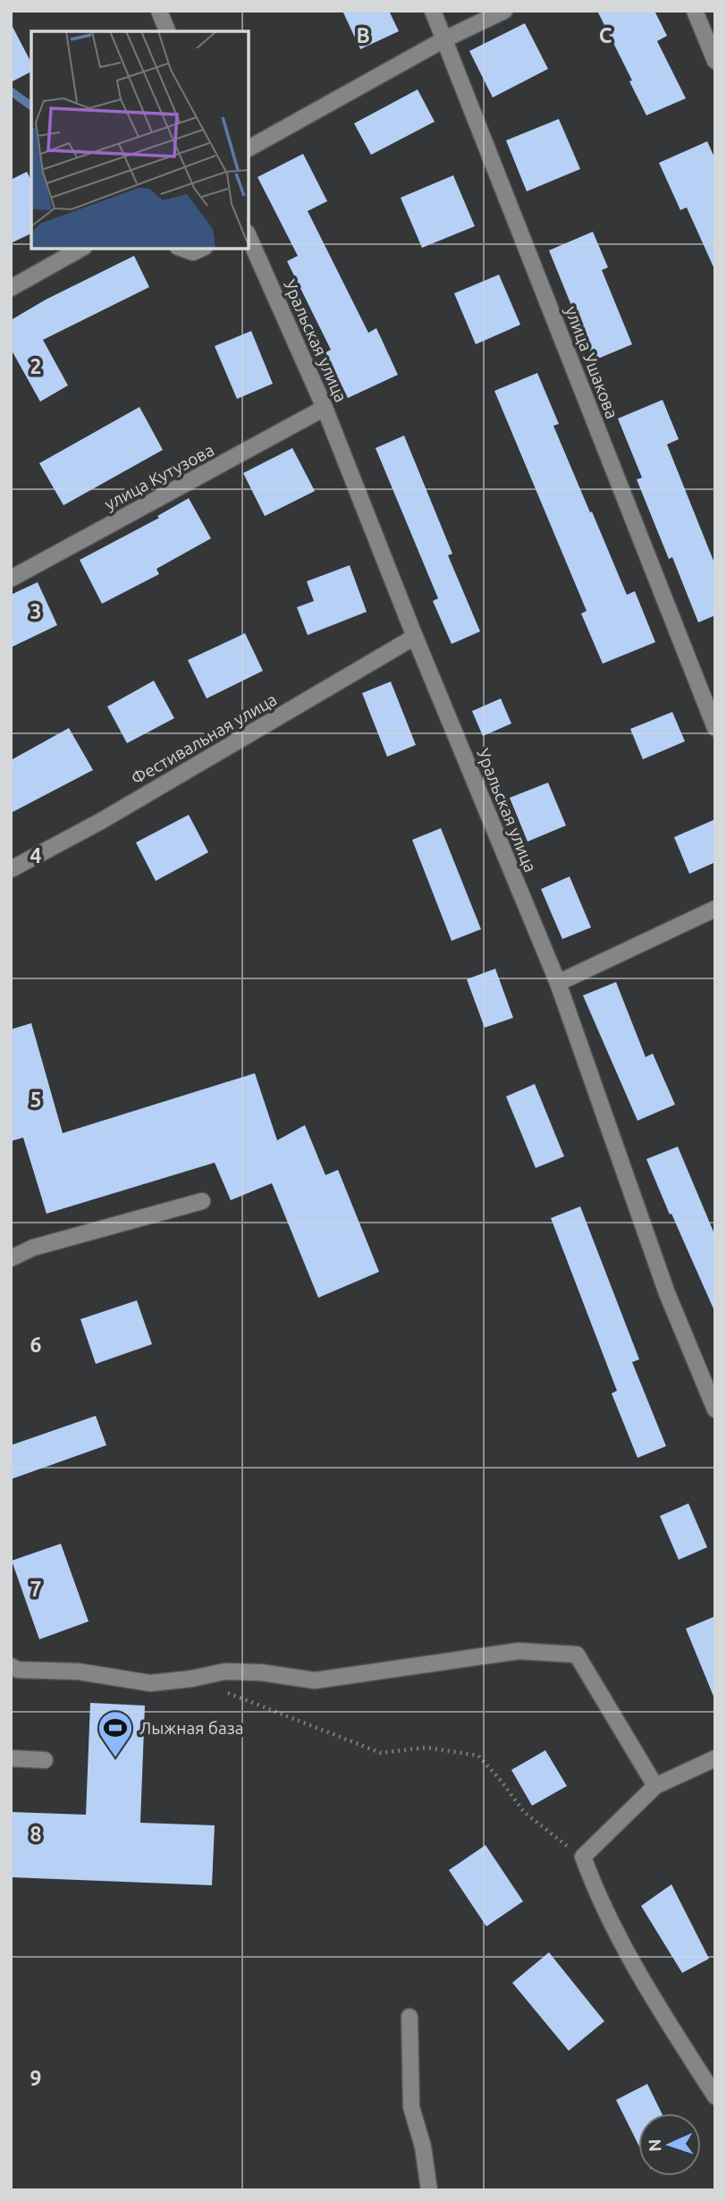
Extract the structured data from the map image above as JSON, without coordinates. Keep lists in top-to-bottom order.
{
  "streets": {
    "street": [
      "Уральская улица",
      "улица Ушакова",
      "улица Кутузова",
      "Фестивальная улица"
    ]
  },
  "crossings": [
    ["Уральская улица", "улица Кутузова"],
    ["Уральская улица", "Фестивальная улица"]
  ],
  "places": {
    "sports": ["Лыжная база"]
  },
  "north": "left",
  "grid": {
    "columns": ["B", "C"],
    "rows": [
      "2",
      "3",
      "4",
      "5",
      "6",
      "7",
      "8",
      "9"
    ]
  }
}
